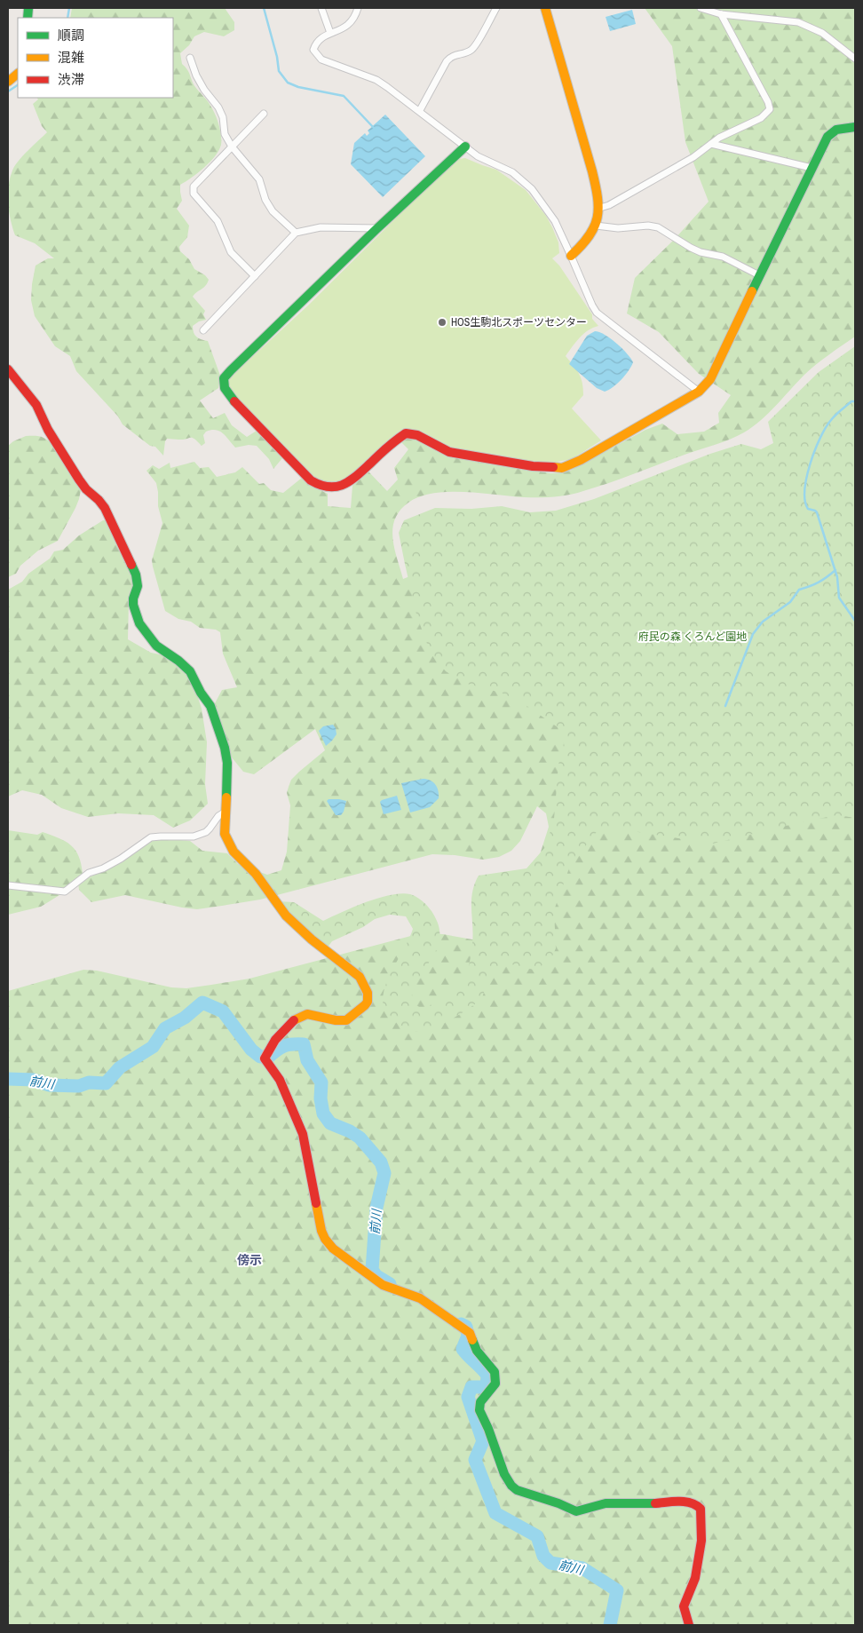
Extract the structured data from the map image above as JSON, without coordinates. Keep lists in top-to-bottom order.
{
  "districts": ["傍示"],
  "water": ["前川"],
  "parks": ["府民の森 くろんど園地"],
  "places": ["HOS生駒北スポーツセンター"],
  "legend": ["順調", "混雑", "渋滞"]
}
